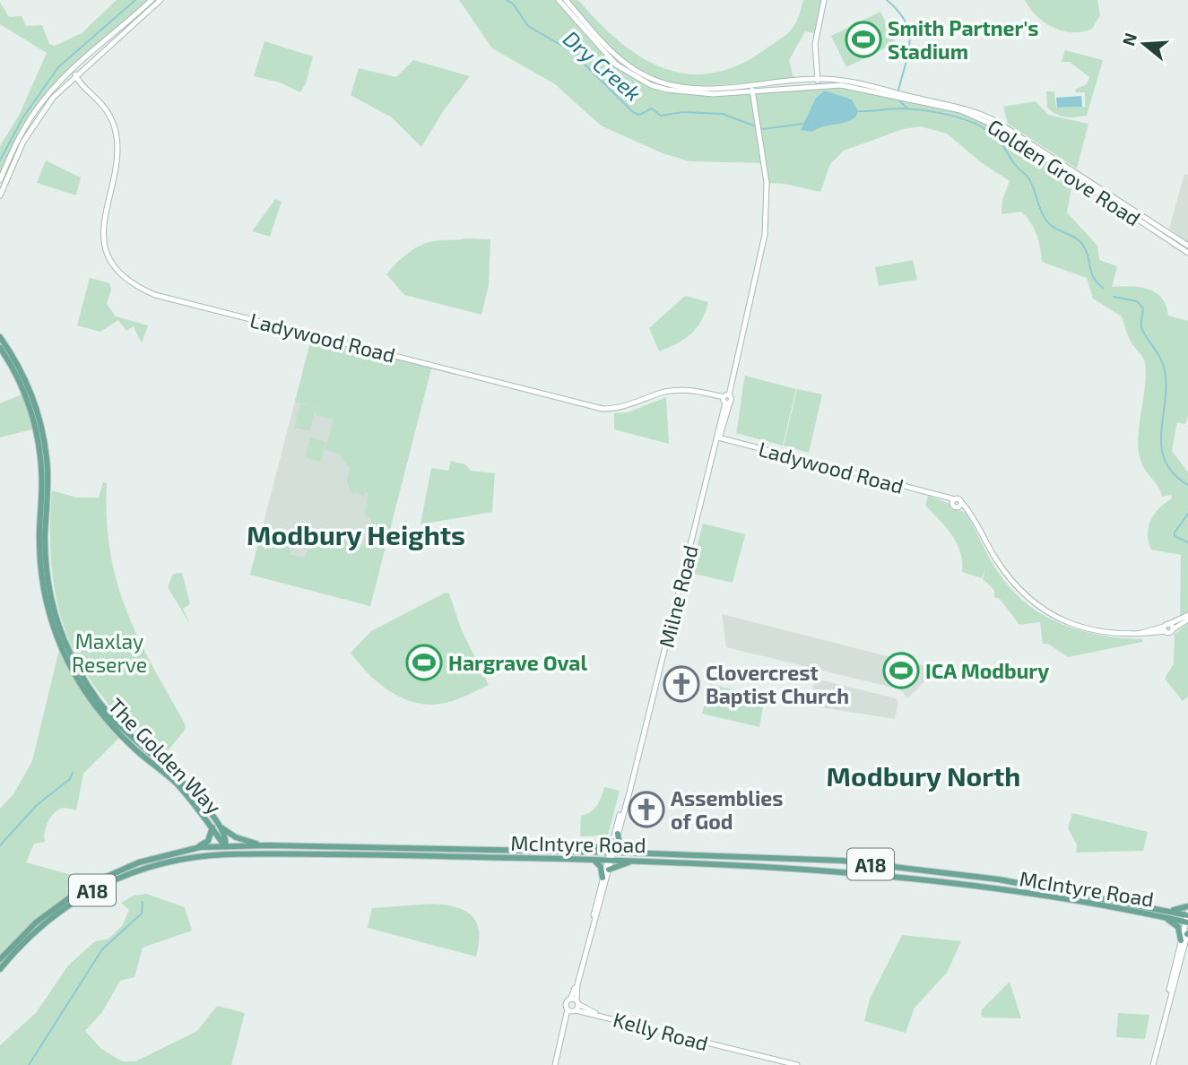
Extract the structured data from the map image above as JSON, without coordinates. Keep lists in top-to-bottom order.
{
  "streets": {
    "main road": [
      "Golden Grove Road",
      "Ladywood Road",
      "Milne Road",
      "The Golden Way",
      "McIntyre Road",
      "A18",
      "Kelly Road"
    ]
  },
  "crossings": [
    ["Golden Grove Road", "Milne Road"],
    ["Ladywood Road", "Milne Road"],
    ["Milne Road", "McIntyre Road"],
    ["Milne Road", "Kelly Road"],
    ["The Golden Way", "McIntyre Road"]
  ],
  "districts": ["Modbury Heights", "Modbury North"],
  "water": ["Dry Creek"],
  "parks": ["Maxlay Reserve"],
  "places": {
    "sports": ["Smith Partner's Stadium", "Hargrave Oval", "ICA Modbury"],
    "church": ["Clovercrest Baptist Church", "Assemblies of God"]
  },
  "north": "left"
}
